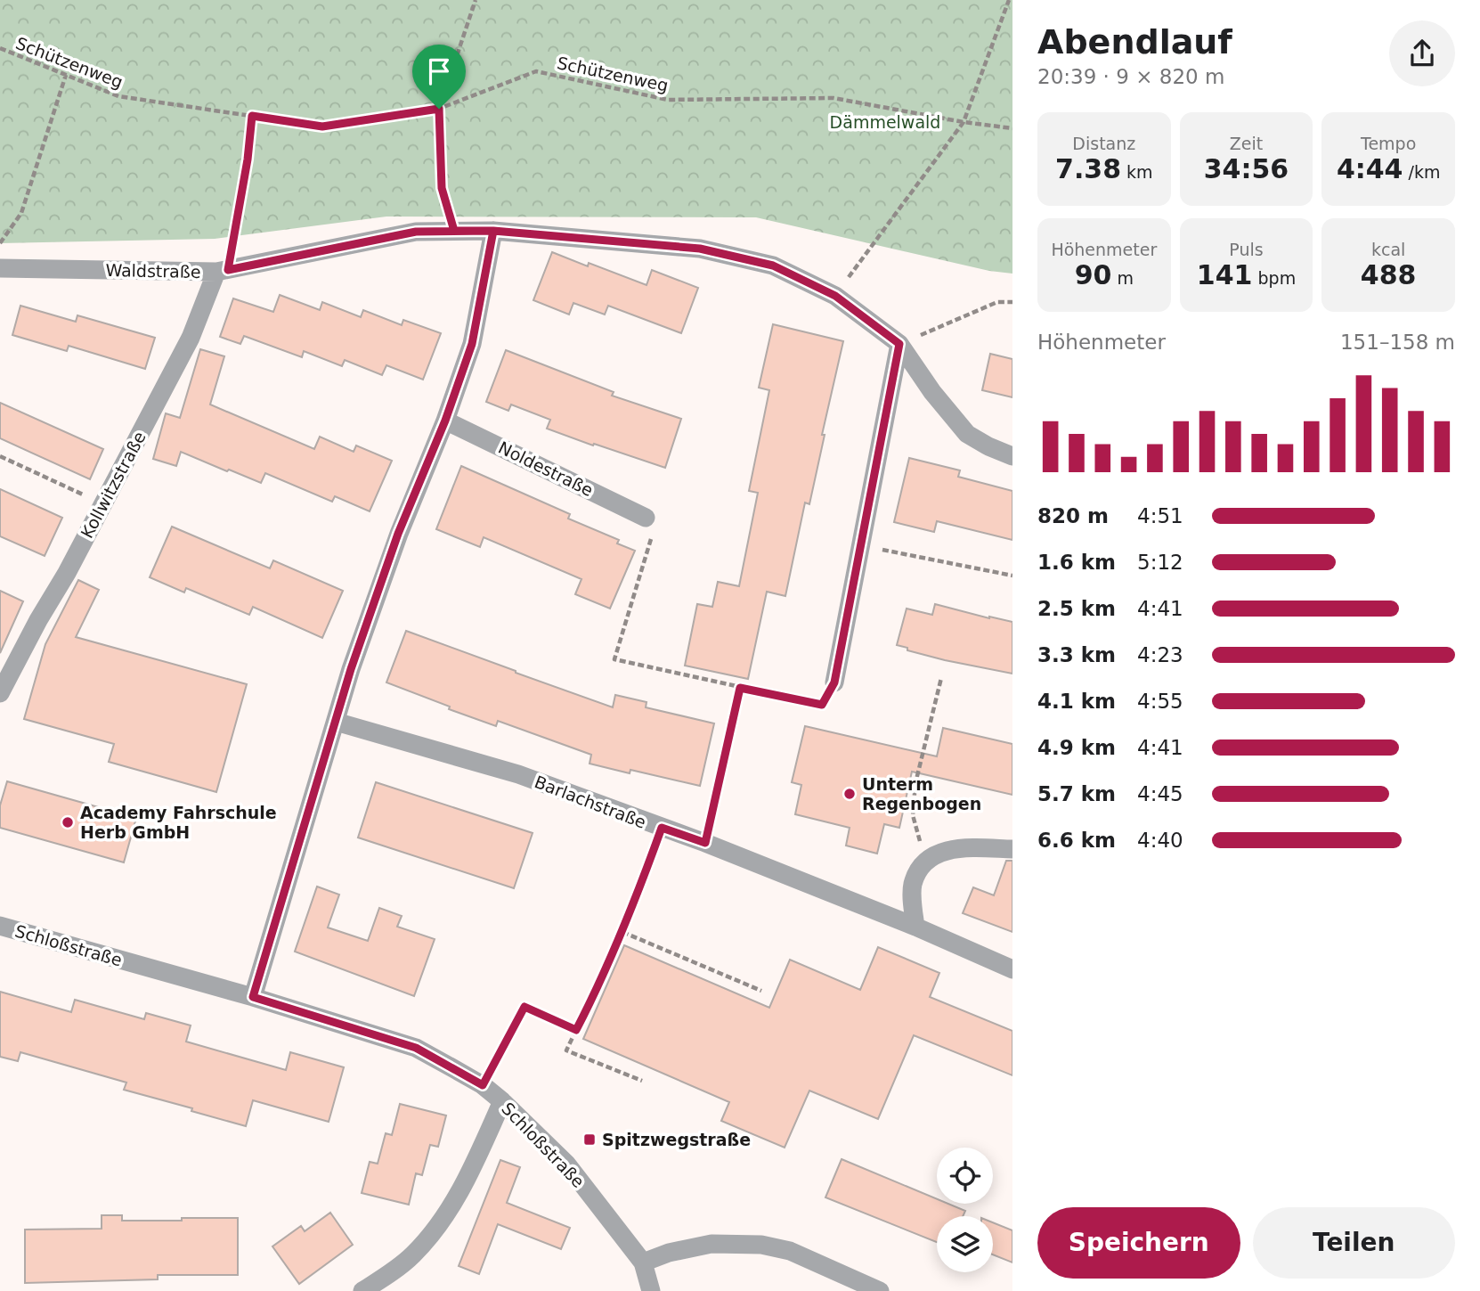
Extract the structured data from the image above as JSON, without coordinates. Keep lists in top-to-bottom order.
{
  "streets": {
    "street": [
      "Waldstraße",
      "Noldestraße",
      "Kollwitzstraße",
      "Barlachstraße",
      "Schloßstraße"
    ],
    "path": ["Schützenweg"]
  },
  "crossings": [
    ["Waldstraße", "Kollwitzstraße"]
  ],
  "parks": ["Dämmelwald"],
  "places": {
    "other": ["Unterm Regenbogen", "Academy Fahrschule Herb GmbH"],
    "transit": ["Spitzwegstraße"]
  },
  "page": {
    "heading": ["Abendlauf", "20:39 · 9 × 820 m"],
    "stats": [
      ["Distanz", "7.38 km"],
      ["Zeit", "34:56"],
      ["Tempo", "4:44 /km"],
      ["Höhenmeter", "90 m"],
      ["Puls", "141 bpm"],
      ["kcal", "488"]
    ],
    "chart": ["Höhenmeter", "151–158 m"],
    "list": [
      {
        "name": "820 m",
        "note": "4:51"
      },
      {
        "name": "1.6 km",
        "note": "5:12"
      },
      {
        "name": "2.5 km",
        "note": "4:41"
      },
      {
        "name": "3.3 km",
        "note": "4:23"
      },
      {
        "name": "4.1 km",
        "note": "4:55"
      },
      {
        "name": "4.9 km",
        "note": "4:41"
      },
      {
        "name": "5.7 km",
        "note": "4:45"
      },
      {
        "name": "6.6 km",
        "note": "4:40"
      }
    ],
    "buttons": ["Speichern", "Teilen"]
  }
}
